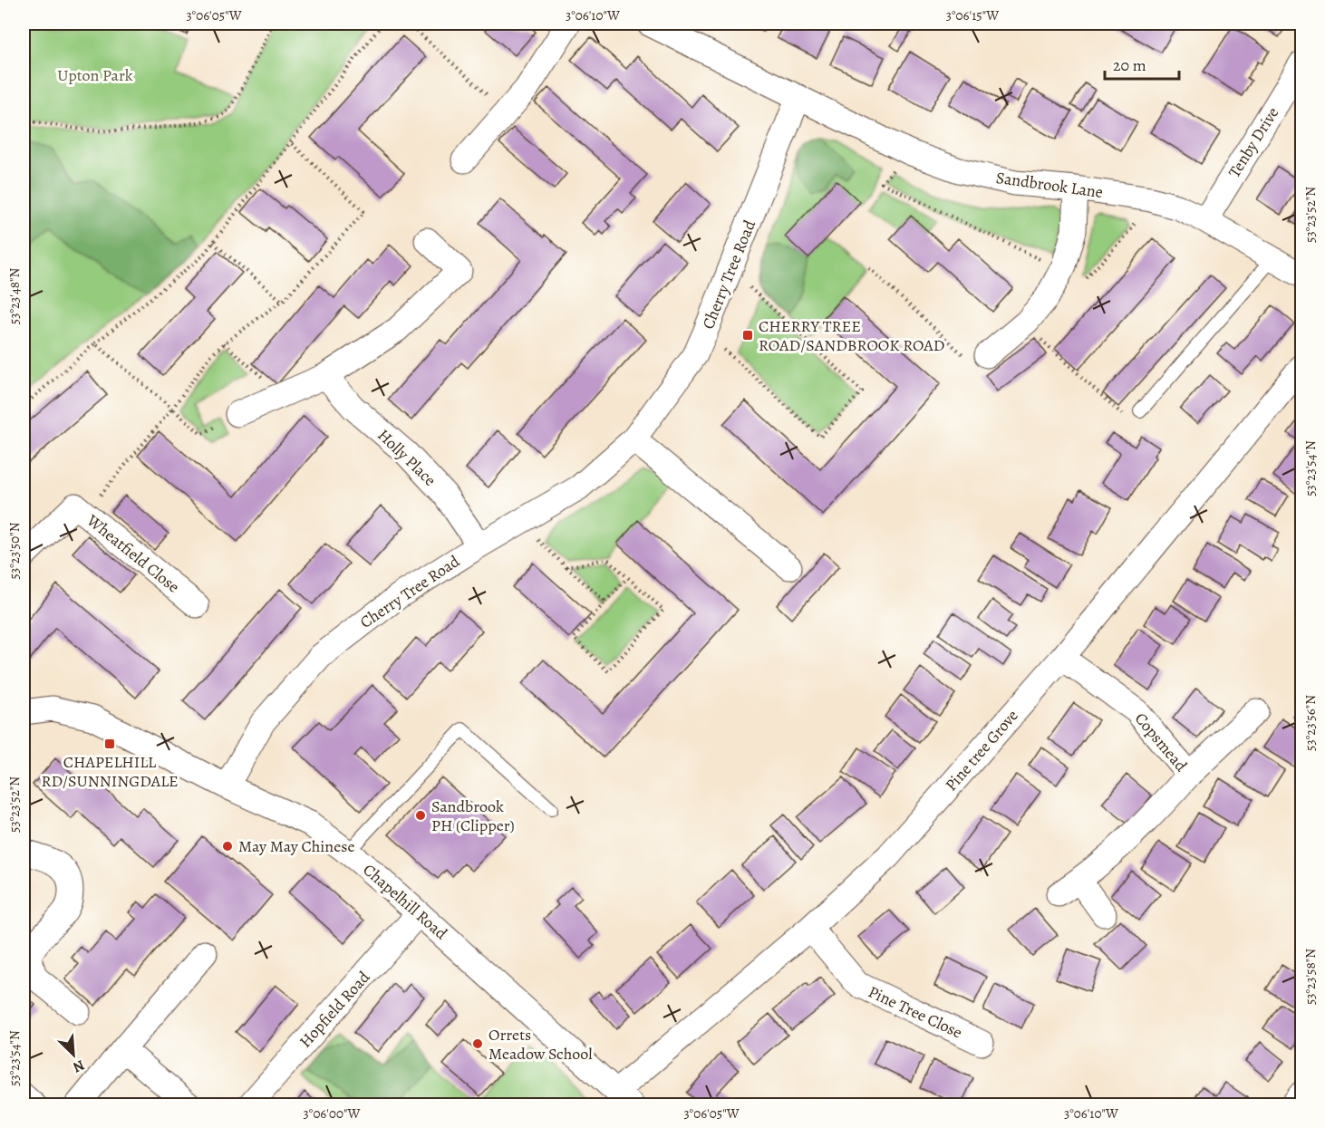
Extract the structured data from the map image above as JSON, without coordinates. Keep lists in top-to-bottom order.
{
  "streets": {
    "street": [
      "Tenby Drive",
      "Sandbrook Lane",
      "Cherry Tree Road",
      "Holly Place",
      "Wheatfield Close",
      "Copsmead",
      "Pine tree Grove",
      "Chapelhill Road",
      "Hopfield Road",
      "Pine Tree Close"
    ]
  },
  "crossings": [
    ["Tenby Drive", "Sandbrook Lane"],
    ["Sandbrook Lane", "Cherry Tree Road"],
    ["Cherry Tree Road", "Holly Place"],
    ["Cherry Tree Road", "Chapelhill Road"],
    ["Copsmead", "Pine tree Grove"],
    ["Pine tree Grove", "Chapelhill Road"],
    ["Pine tree Grove", "Pine Tree Close"],
    ["Chapelhill Road", "Hopfield Road"]
  ],
  "parks": ["Upton Park"],
  "places": {
    "transit": ["CHERRY TREE ROAD/SANDBROOK ROAD", "CHAPELHILL RD/SUNNINGDALE"],
    "other": ["Sandbrook PH (Clipper)", "May May Chinese", "Orrets Meadow School"]
  },
  "scale_bar": "20 m",
  "north": "bottom right",
  "coordinates": [
    "3°06'05\"W",
    "3°06'10\"W",
    "3°06'15\"W",
    "53°23'52\"N",
    "53°23'48\"N",
    "53°23'54\"N",
    "53°23'50\"N",
    "53°23'56\"N",
    "53°23'58\"N",
    "3°06'00\"W"
  ]
}
